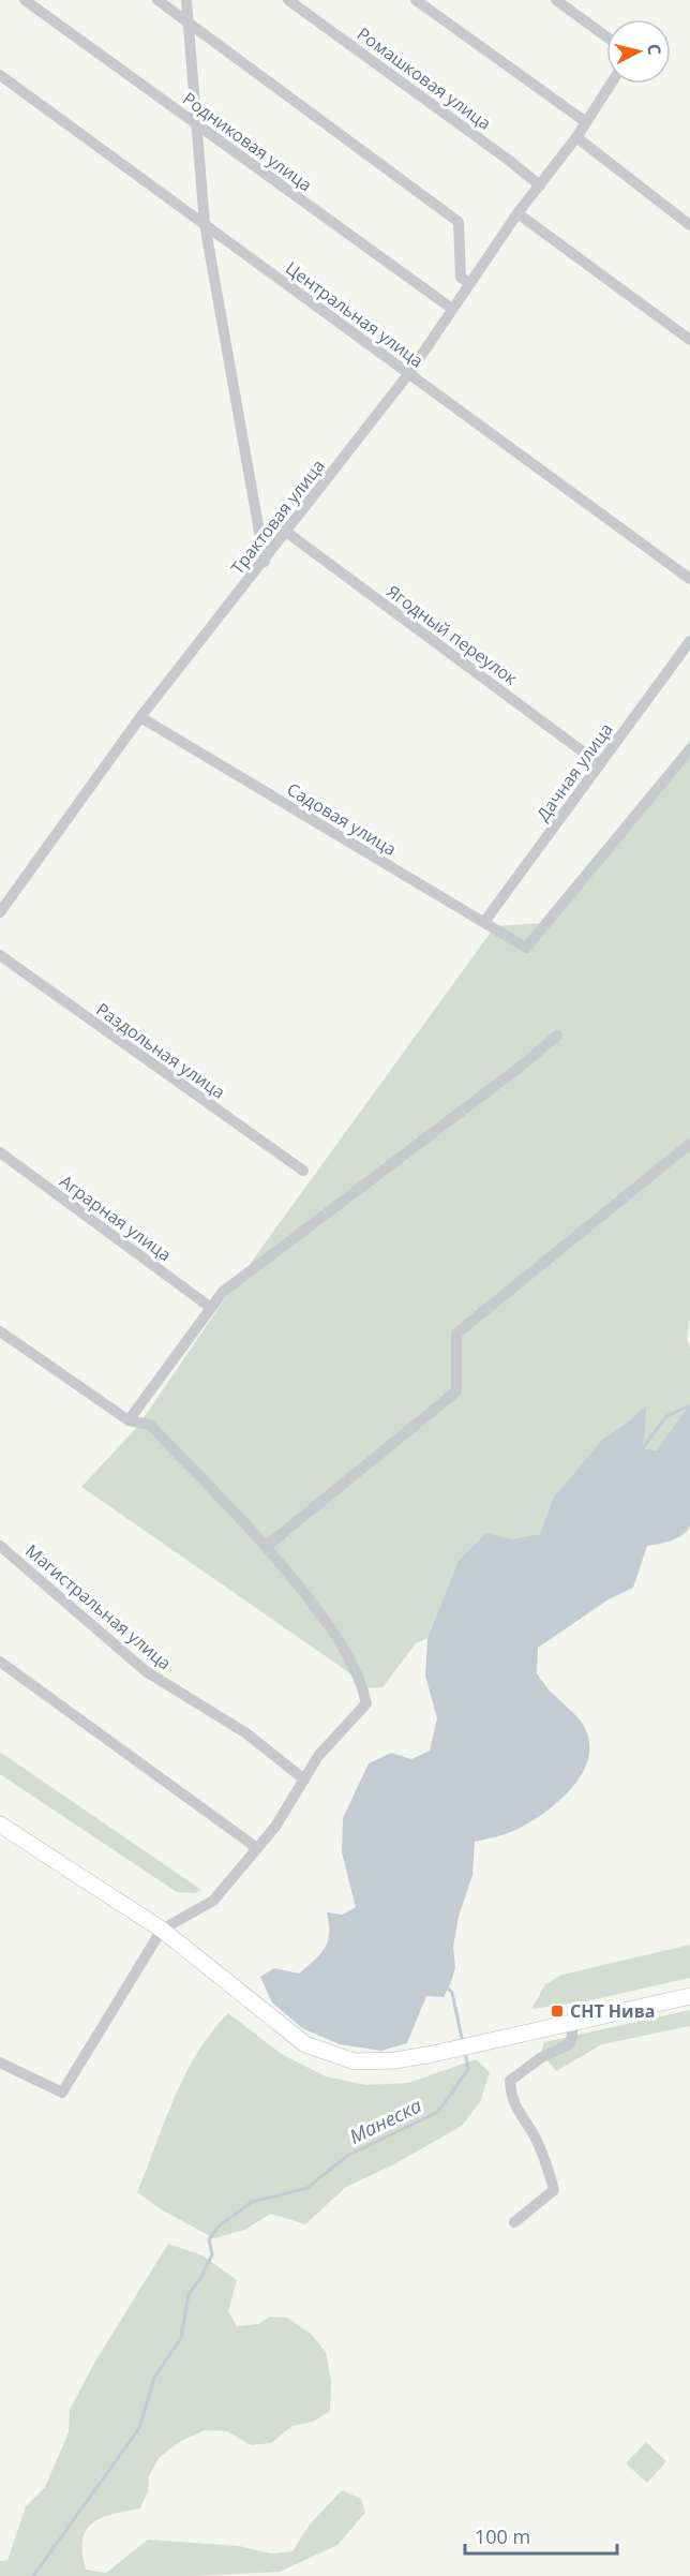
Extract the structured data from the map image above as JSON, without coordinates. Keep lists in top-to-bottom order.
{
  "streets": {
    "street": [
      "Ромашковая улица",
      "Родниковая улица",
      "Центральная улица",
      "Трактовая улица",
      "Ягодный переулок",
      "Дачная улица",
      "Садовая улица",
      "Раздольная улица",
      "Аграрная улица",
      "Магистральная улица"
    ]
  },
  "crossings": [
    ["Ромашковая улица", "Трактовая улица"],
    ["Родниковая улица", "Трактовая улица"],
    ["Центральная улица", "Трактовая улица"],
    ["Трактовая улица", "Ягодный переулок"],
    ["Трактовая улица", "Садовая улица"],
    ["Ягодный переулок", "Дачная улица"],
    ["Дачная улица", "Садовая улица"]
  ],
  "water": ["Манеска"],
  "places": {
    "transit": ["СНТ Нива"]
  },
  "scale_bar": "100 m",
  "north": "right"
}
